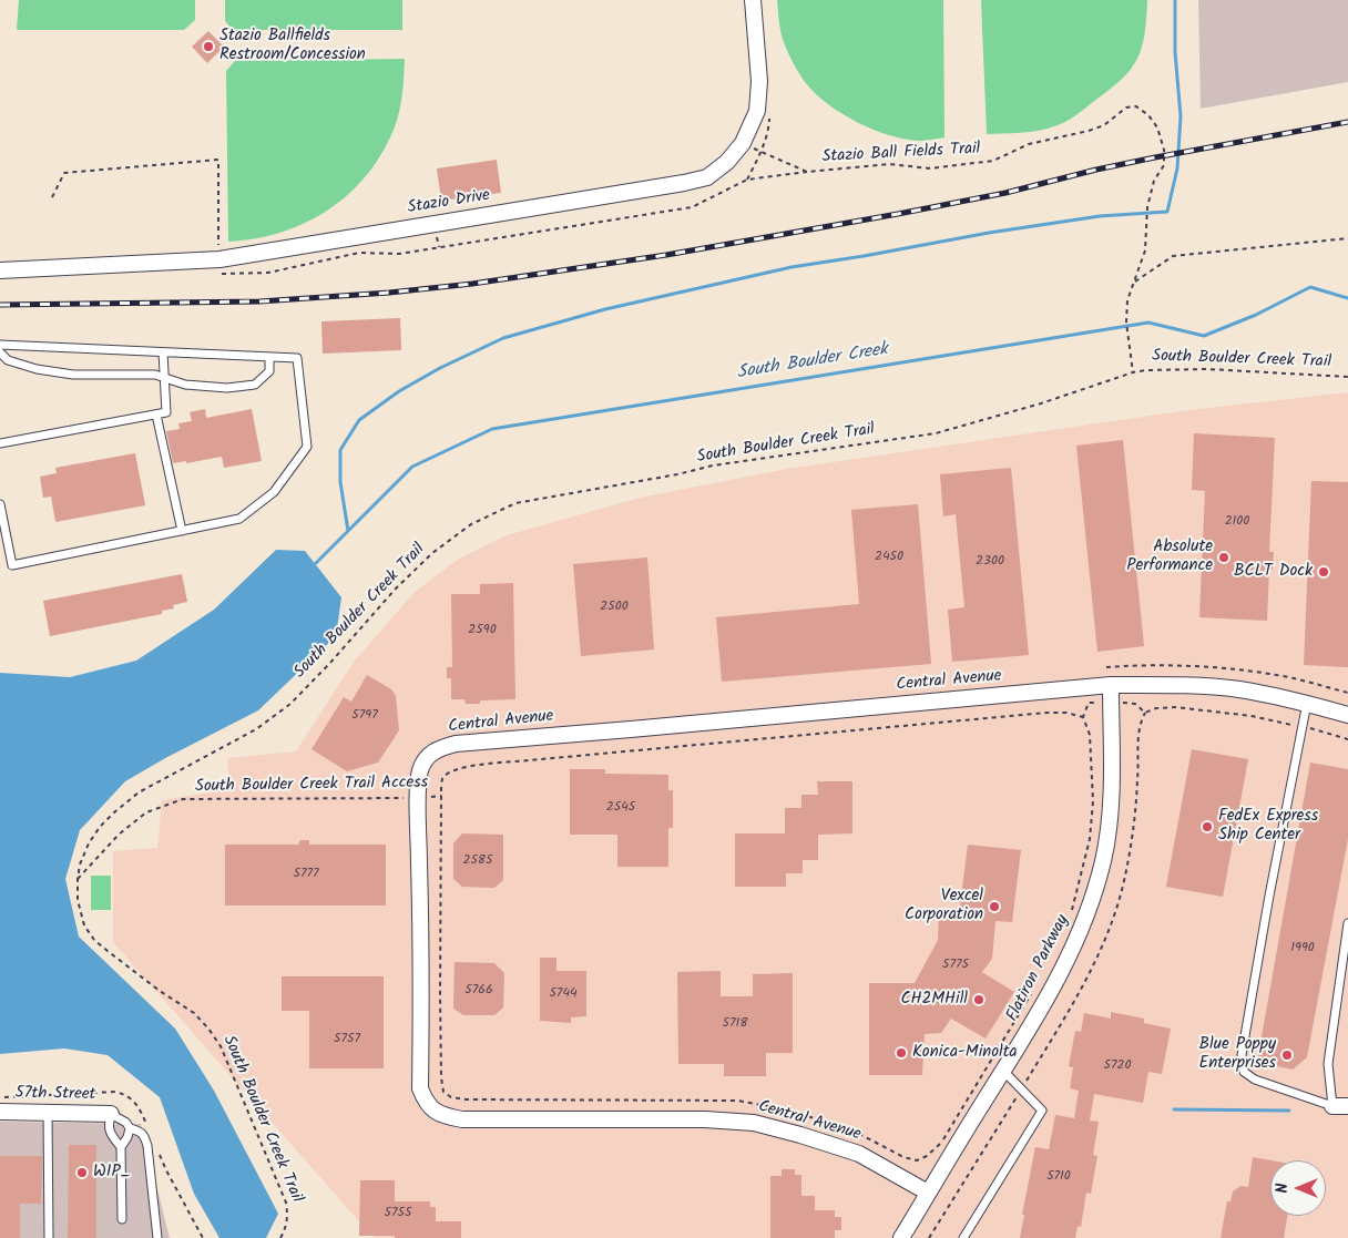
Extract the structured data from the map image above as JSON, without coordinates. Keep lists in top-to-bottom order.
{
  "streets": {
    "street": [
      "Stazio Drive",
      "Central Avenue",
      "Flatiron Parkway",
      "57th Street"
    ],
    "path": ["Stazio Ball Fields Trail", "South Boulder Creek Trail", "South Boulder Creek Trail Access"]
  },
  "crossings": [
    ["Stazio Ball Fields Trail", "Stazio Drive"],
    ["Stazio Ball Fields Trail", "South Boulder Creek Trail"],
    ["South Boulder Creek Trail", "South Boulder Creek Trail Access"],
    ["Central Avenue", "South Boulder Creek Trail Access"],
    ["Central Avenue", "Flatiron Parkway"]
  ],
  "water": ["South Boulder Creek"],
  "places": [
    "Stazio Ballfields Restroom/Concession",
    "Absolute Performance",
    "BCLT Dock",
    "FedEx Express Ship Center",
    "Vexcel Corporation",
    "CH2MHill",
    "Konica-Minolta",
    "Blue Poppy Enterprises",
    "WIP_"
  ],
  "house_numbers": [
    "2100",
    "2450",
    "2300",
    "2500",
    "2590",
    "5797",
    "2545",
    "2585",
    "5777",
    "1990",
    "5775",
    "5766",
    "5744",
    "5718",
    "5757",
    "5720",
    "5710",
    "5755"
  ],
  "north": "left"
}
